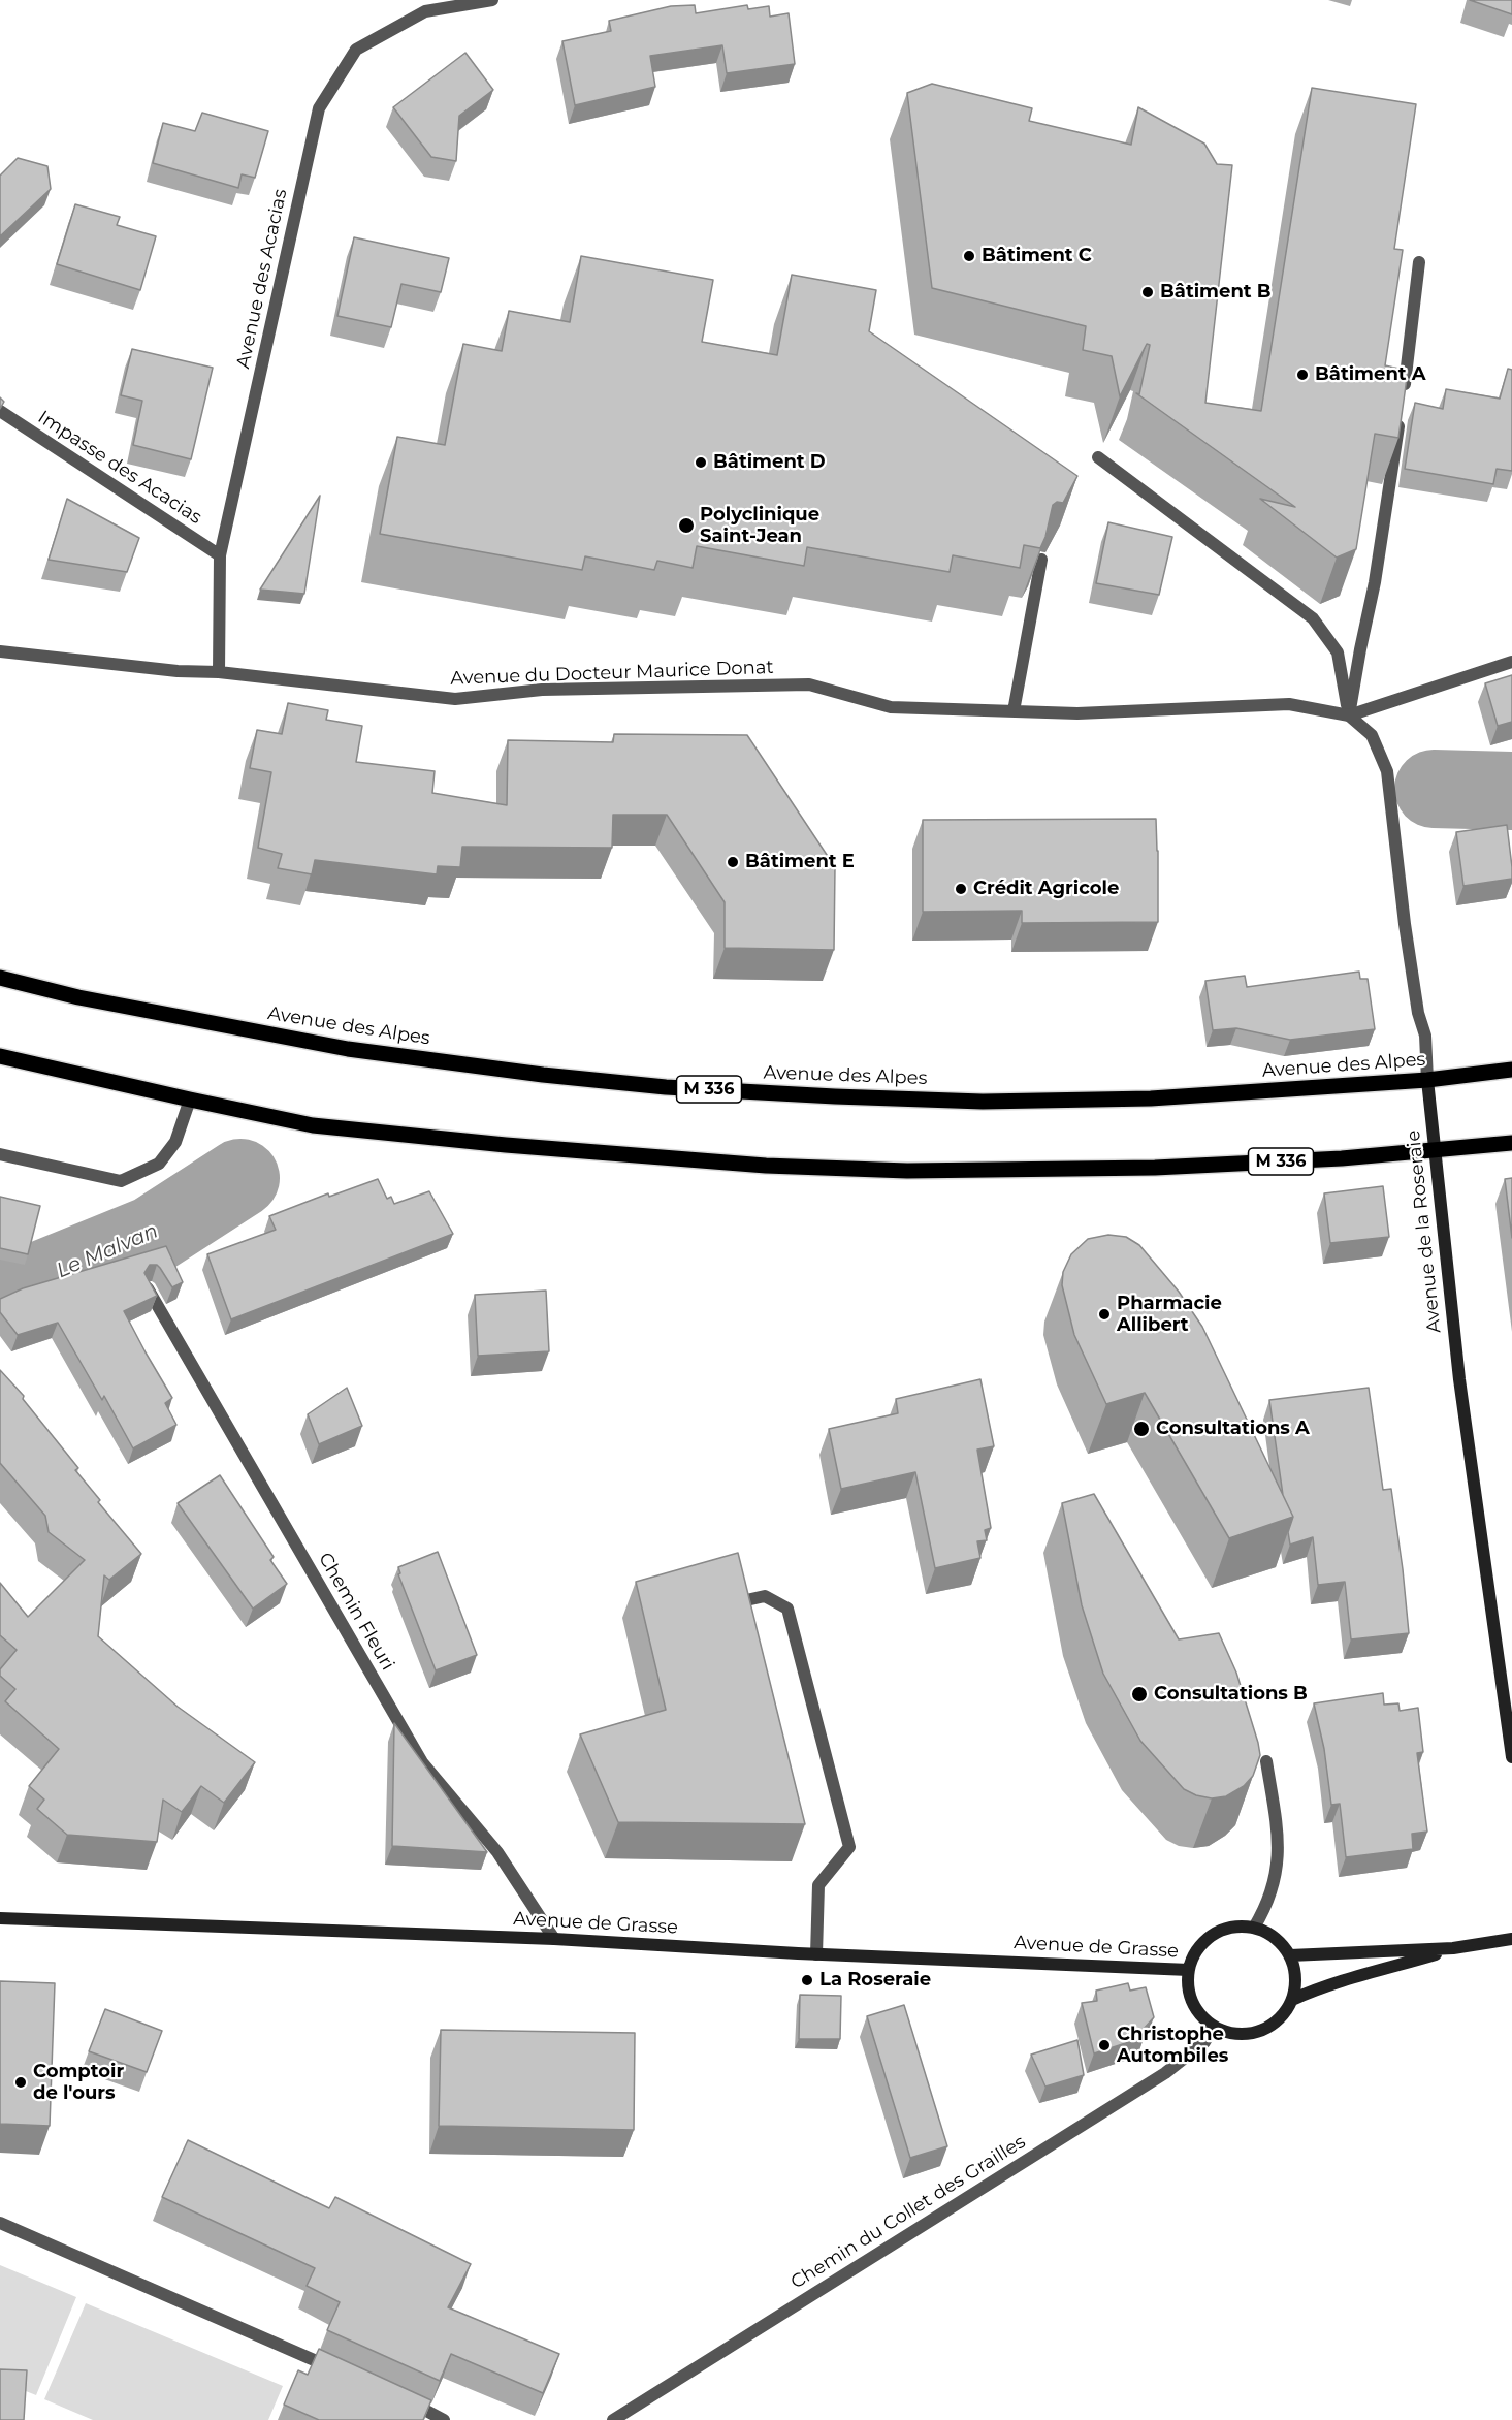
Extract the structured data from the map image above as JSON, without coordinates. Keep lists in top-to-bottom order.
{
  "streets": {
    "main road": [
      "Avenue des Alpes",
      "M 336",
      "Avenue de la Roseraie",
      "Avenue de Grasse"
    ],
    "street": [
      "Avenue des Acacias",
      "Impasse des Acacias",
      "Avenue du Docteur Maurice Donat",
      "Chemin Fleuri",
      "Chemin du Collet des Grailles"
    ]
  },
  "crossings": [
    ["Avenue des Acacias", "Impasse des Acacias"],
    ["Avenue des Acacias", "Avenue du Docteur Maurice Donat"],
    ["Avenue du Docteur Maurice Donat", "Avenue de la Roseraie"],
    ["Avenue des Alpes", "Avenue de la Roseraie"],
    ["M 336", "Avenue de la Roseraie"],
    ["Chemin Fleuri", "Avenue de Grasse"],
    ["Avenue de Grasse", "Chemin du Collet des Grailles"]
  ],
  "water": ["Le Malvan"],
  "places": [
    "Bâtiment C",
    "Bâtiment B",
    "Bâtiment A",
    "Bâtiment D",
    "Polyclinique Saint-Jean",
    "Bâtiment E",
    "Crédit Agricole",
    "Pharmacie Allibert",
    "Consultations A",
    "Consultations B",
    "La Roseraie",
    "Christophe Autombiles",
    "Comptoir de l'ours"
  ]
}
